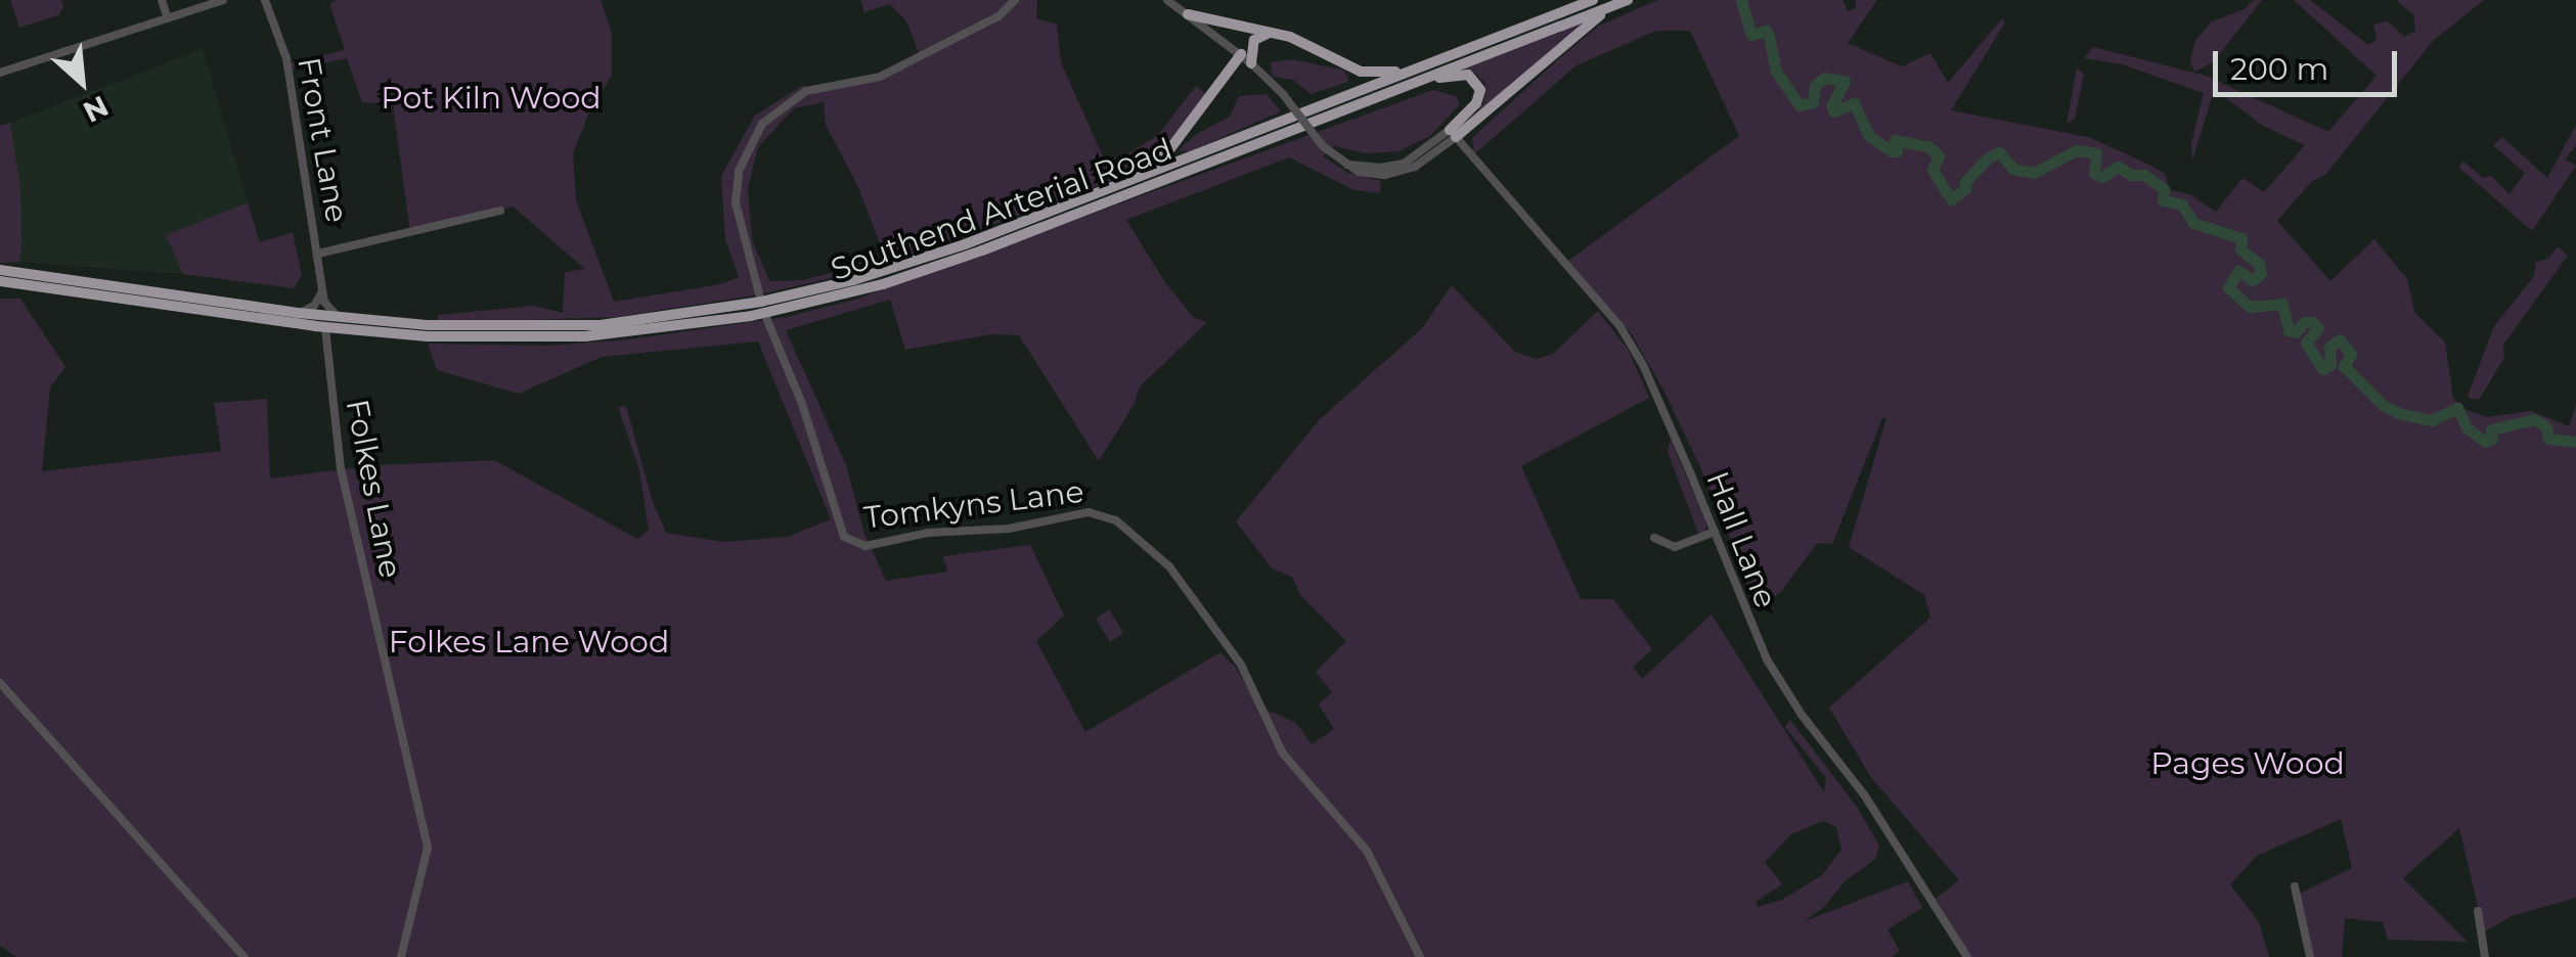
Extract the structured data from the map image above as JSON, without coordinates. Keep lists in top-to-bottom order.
{
  "streets": {
    "highway": ["Southend Arterial Road"],
    "street": [
      "Front Lane",
      "Folkes Lane",
      "Tomkyns Lane",
      "Hall Lane"
    ]
  },
  "crossings": [
    ["Southend Arterial Road", "Folkes Lane"],
    ["Southend Arterial Road", "Tomkyns Lane"]
  ],
  "parks": ["Pot Kiln Wood", "Folkes Lane Wood", "Pages Wood"],
  "scale_bar": "200 m",
  "north": "bottom right"
}
